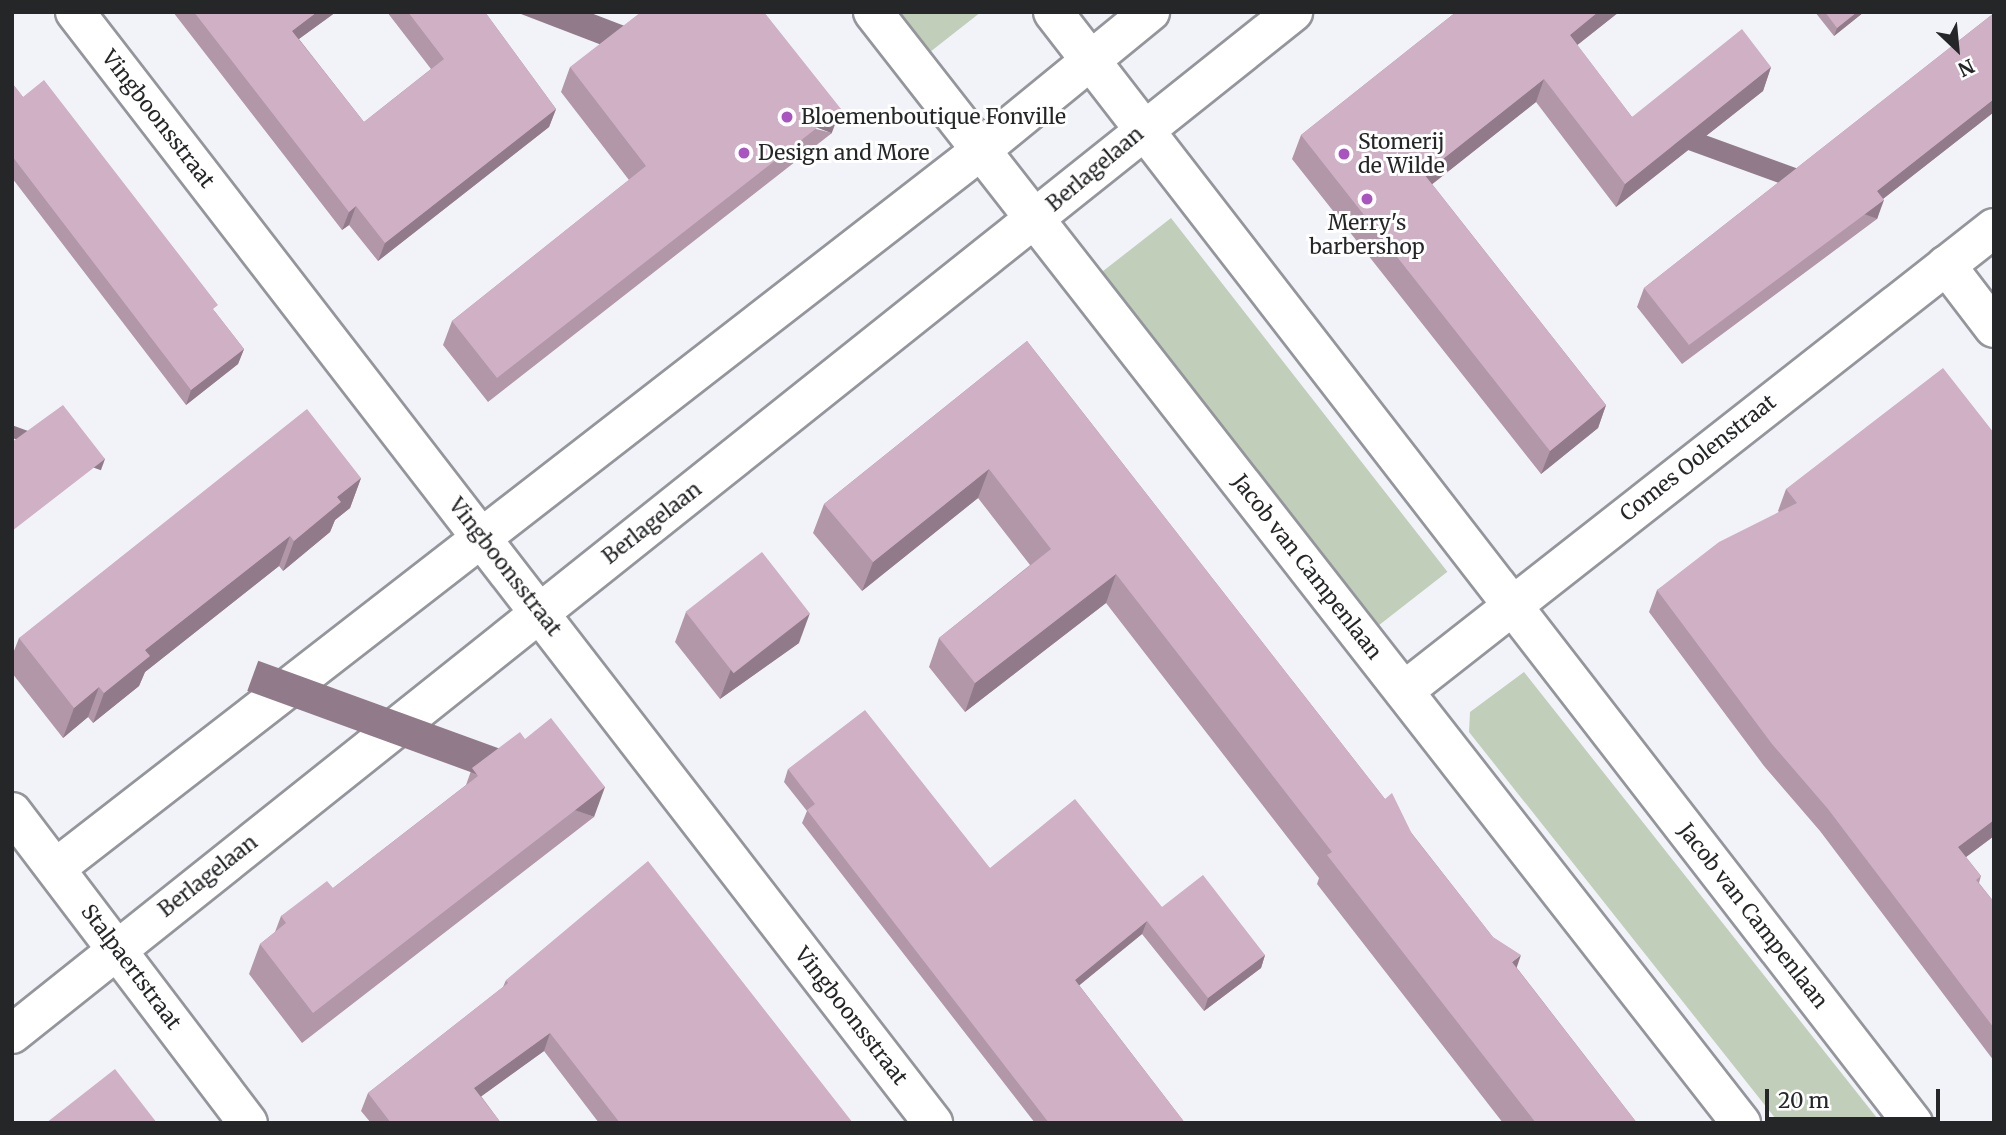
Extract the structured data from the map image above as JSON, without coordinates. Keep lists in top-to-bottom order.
{
  "streets": {
    "street": [
      "Vingboonsstraat",
      "Berlagelaan",
      "Comes Oolenstraat",
      "Jacob van Campenlaan",
      "Stalpaertstraat"
    ]
  },
  "crossings": [
    ["Vingboonsstraat", "Berlagelaan"],
    ["Berlagelaan", "Jacob van Campenlaan"],
    ["Berlagelaan", "Stalpaertstraat"],
    ["Comes Oolenstraat", "Jacob van Campenlaan"]
  ],
  "places": [
    "Bloemenboutique Fonville",
    "Design and More",
    "Stomerij de Wilde",
    "Merry's barbershop"
  ],
  "scale_bar": "20 m",
  "north": "bottom right"
}
